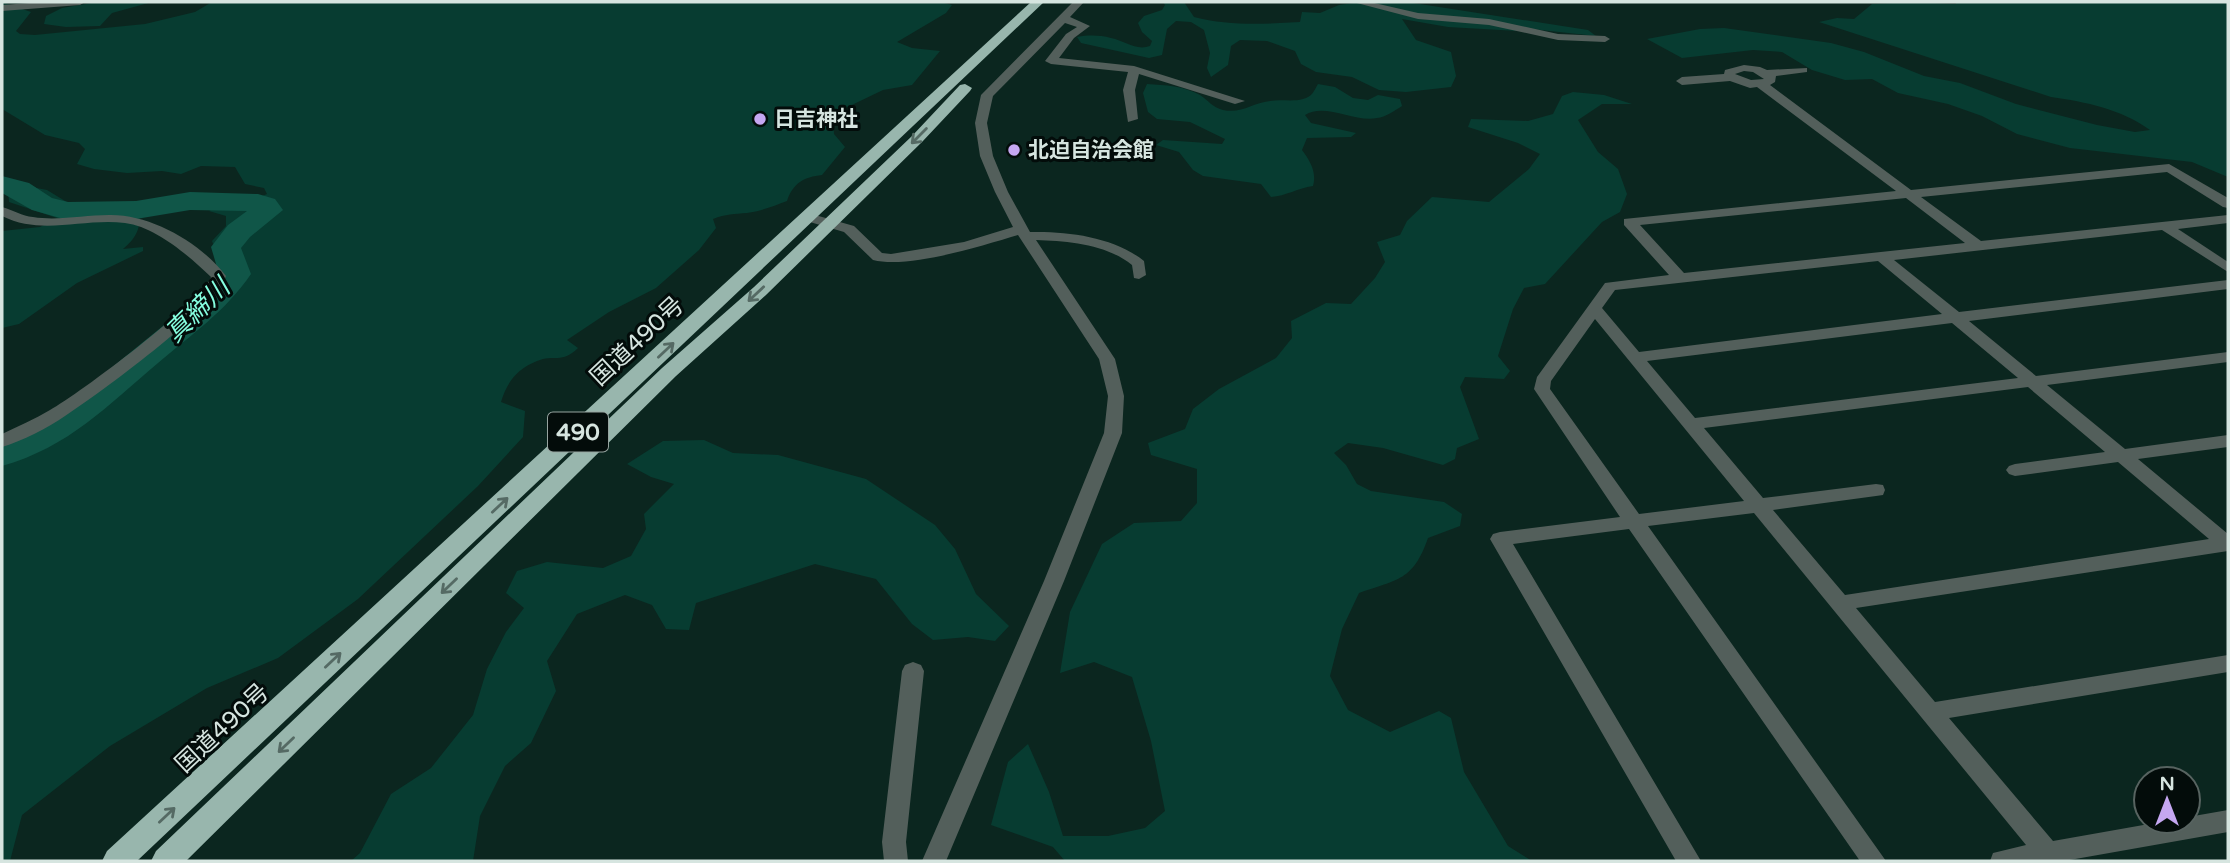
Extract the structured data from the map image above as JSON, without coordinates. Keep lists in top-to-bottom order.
{
  "streets": {
    "highway": ["国道490号", "490"]
  },
  "water": ["真締川"],
  "places": ["日吉神社", "北迫自治会館"],
  "north": "top"
}
